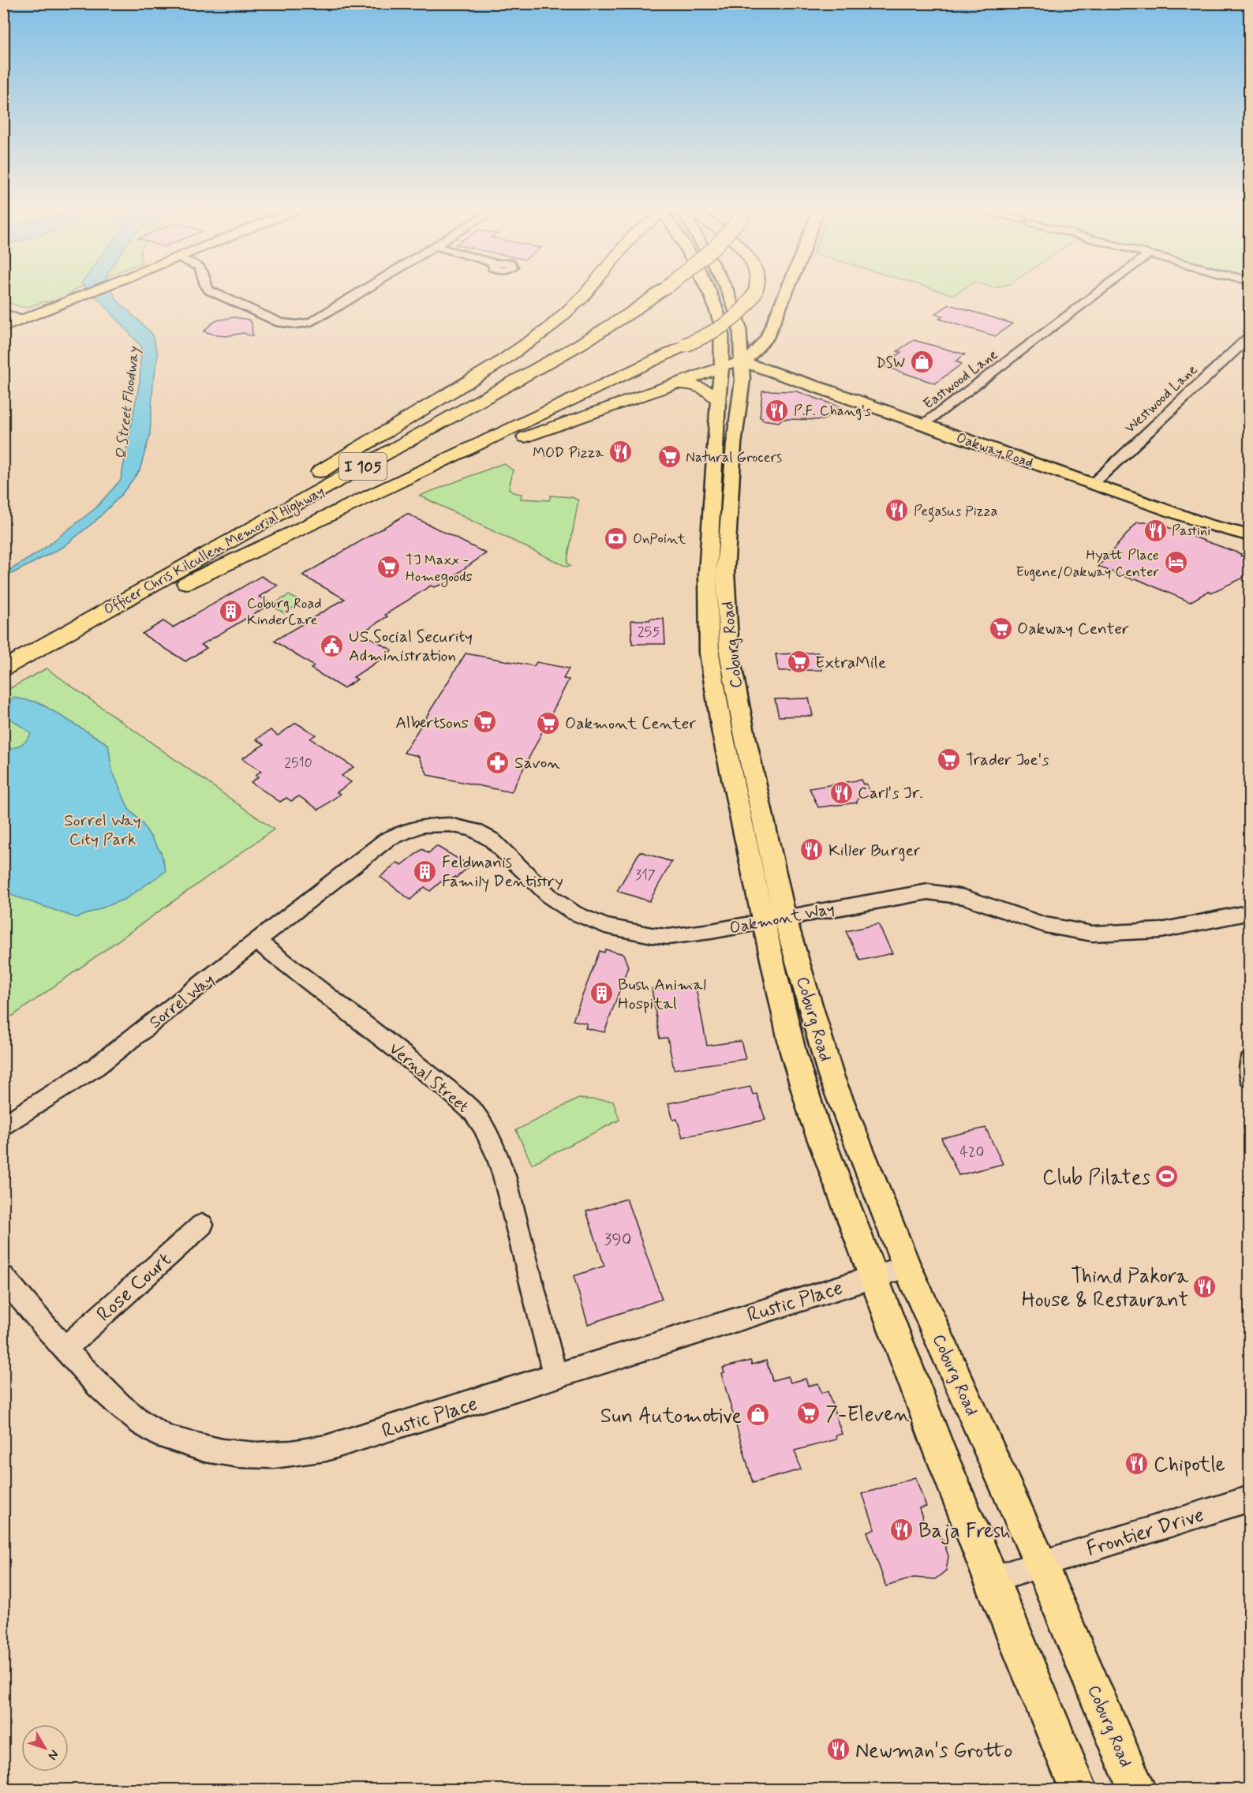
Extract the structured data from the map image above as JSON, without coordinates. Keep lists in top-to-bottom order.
{
  "streets": {
    "highway": ["I 105", "Officer Chris Kilcullen Memorial Highway"],
    "main road": ["Oakway Road", "Coburg Road"],
    "street": [
      "Eastwood Lane",
      "Westwood Lane",
      "Oakmont Way",
      "Sorrel Way",
      "Vernal Street",
      "Rose Court",
      "Rustic Place",
      "Frontier Drive"
    ]
  },
  "crossings": [
    ["Eastwood Lane", "Oakway Road"],
    ["Westwood Lane", "Oakway Road"],
    ["Oakway Road", "Coburg Road"],
    ["Coburg Road", "Oakmont Way"],
    ["Coburg Road", "Rustic Place"],
    ["Coburg Road", "Frontier Drive"],
    ["Oakmont Way", "Sorrel Way"],
    ["Sorrel Way", "Vernal Street"],
    ["Vernal Street", "Rustic Place"],
    ["Rose Court", "Rustic Place"]
  ],
  "water": ["Q Street Floodway"],
  "parks": ["Sorrel Way City Park"],
  "places": {
    "shop": ["DSW", "Sun Automotive"],
    "restaurant": [
      "P.F. Chang's",
      "MOD Pizza",
      "Pegasus Pizza",
      "Pastini",
      "Carl's Jr.",
      "Killer Burger",
      "Thind Pakora House & Restaurant",
      "Chipotle",
      "Baja Fresh",
      "Newman's Grotto"
    ],
    "supermarket": [
      "Natural Grocers",
      "TJ Maxx - Homegoods",
      "Oakway Center",
      "ExtraMile",
      "Albertsons",
      "Oakmont Center",
      "Trader Joe's",
      "7-Eleven"
    ],
    "bank": ["OnPoint"],
    "hotel": ["Hyatt Place Eugene/Oakway Center"],
    "building": ["Coburg Road KinderCare", "Feldmanis Family Dentistry", "Bush Animal Hospital"],
    "public building": ["US Social Security Administration"],
    "pharmacy": ["Savon"],
    "sports": ["Club Pilates"]
  },
  "house_numbers": [
    "255",
    "2510",
    "317",
    "420",
    "390"
  ],
  "north": "bottom right"
}
